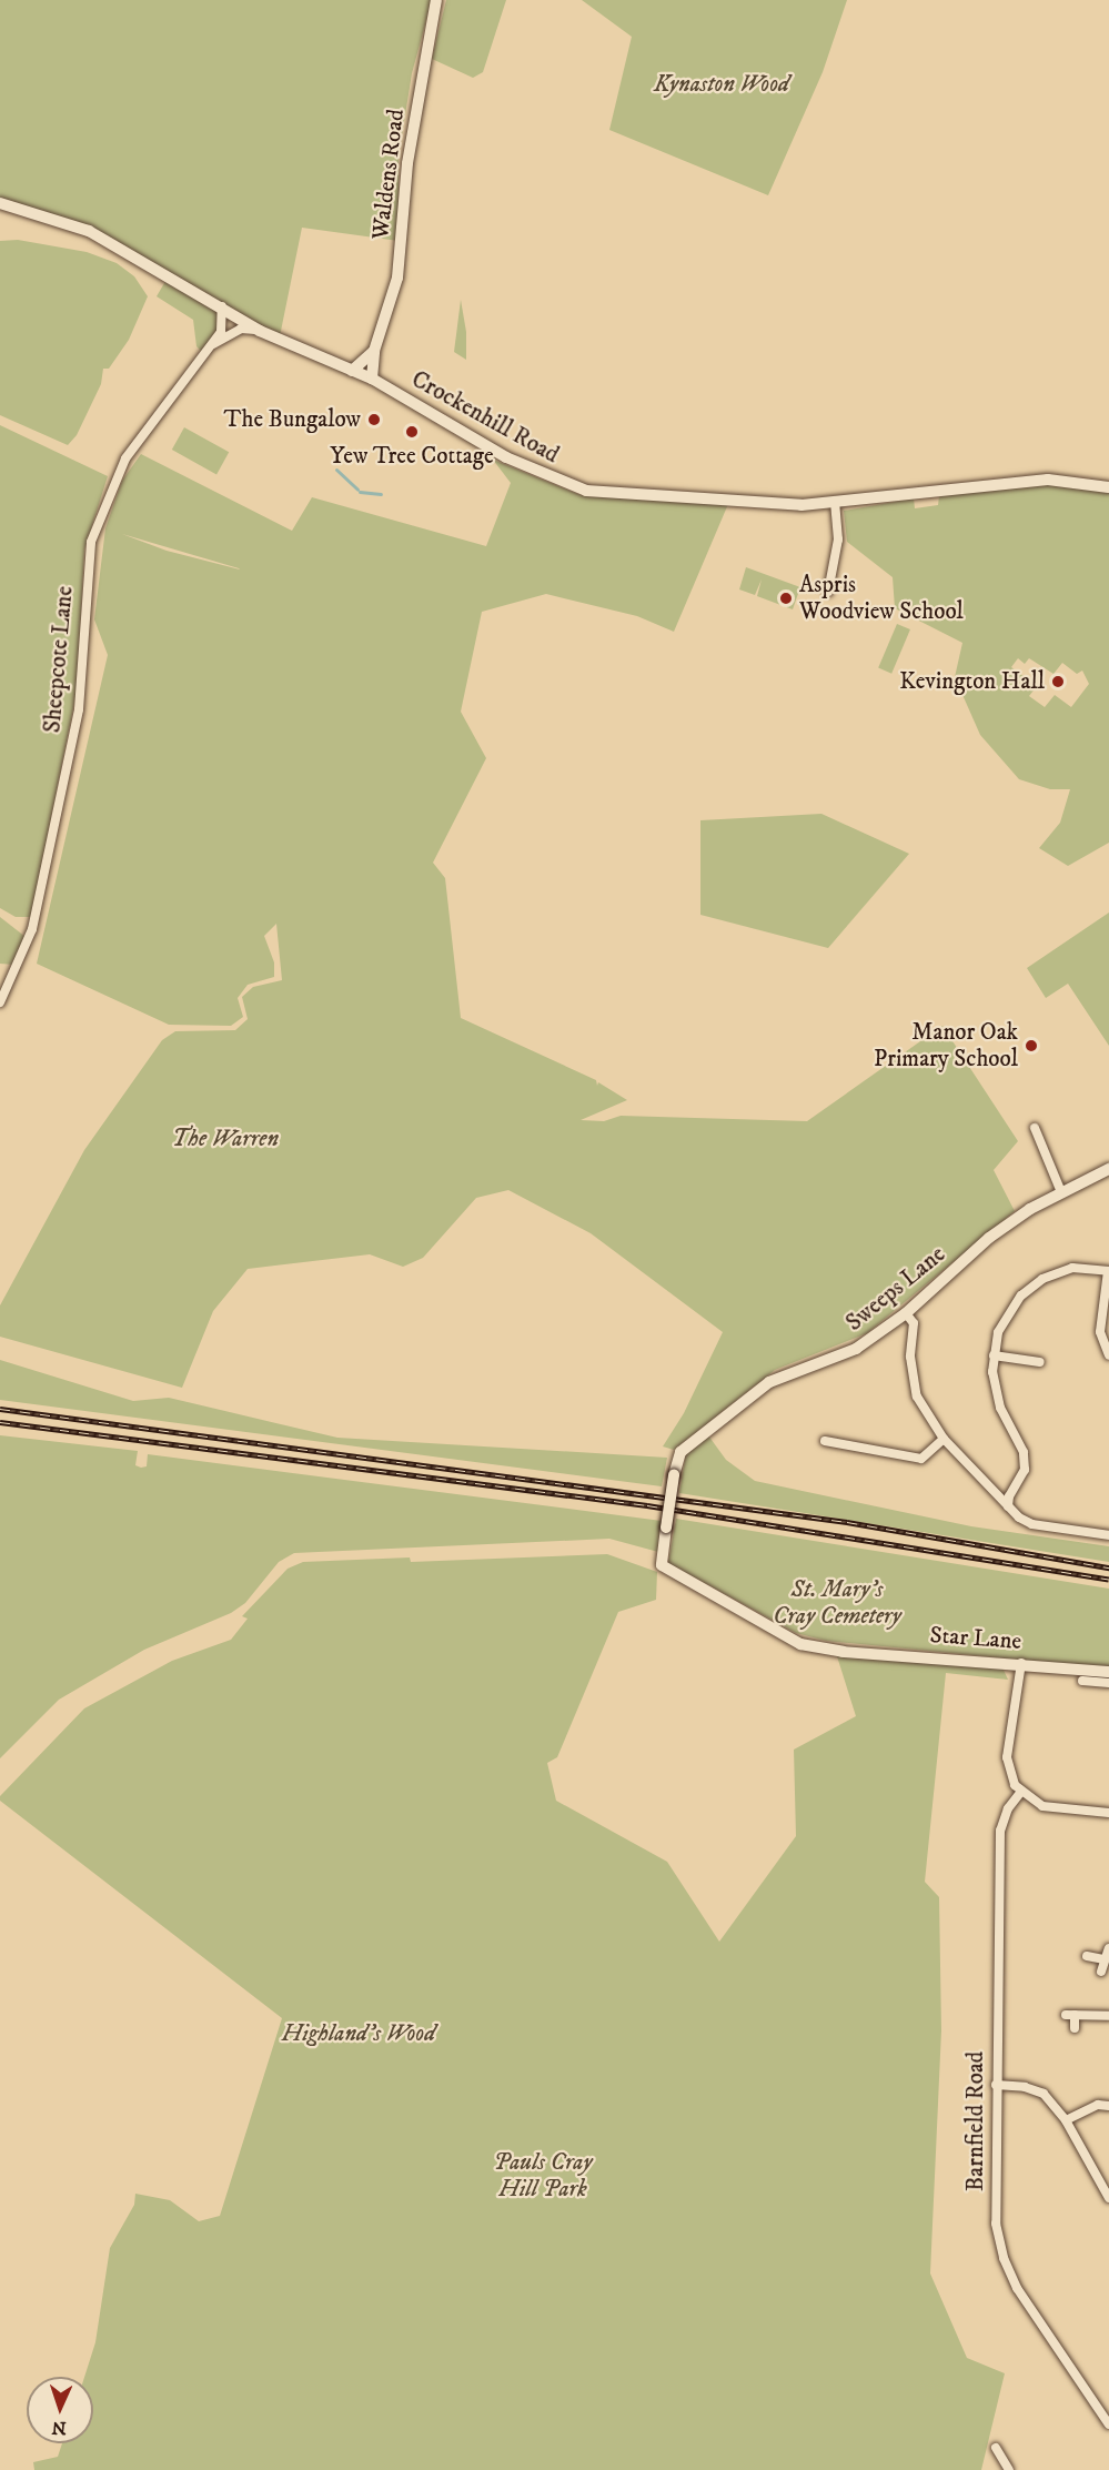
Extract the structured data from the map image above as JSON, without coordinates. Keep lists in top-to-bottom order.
{
  "streets": {
    "street": [
      "Waldens Road",
      "Crockenhill Road",
      "Sheepcote Lane",
      "Sweeps Lane",
      "Star Lane",
      "Barnfield Road"
    ]
  },
  "crossings": [
    ["Waldens Road", "Crockenhill Road"],
    ["Crockenhill Road", "Sheepcote Lane"],
    ["Sweeps Lane", "Star Lane"]
  ],
  "parks": [
    "Kynaston Wood",
    "The Warren",
    "St. Mary's Cray Cemetery",
    "Highland's Wood",
    "Pauls Cray Hill Park"
  ],
  "places": [
    "The Bungalow",
    "Yew Tree Cottage",
    "Aspris Woodview School",
    "Kevington Hall",
    "Manor Oak Primary School"
  ],
  "north": "bottom"
}
